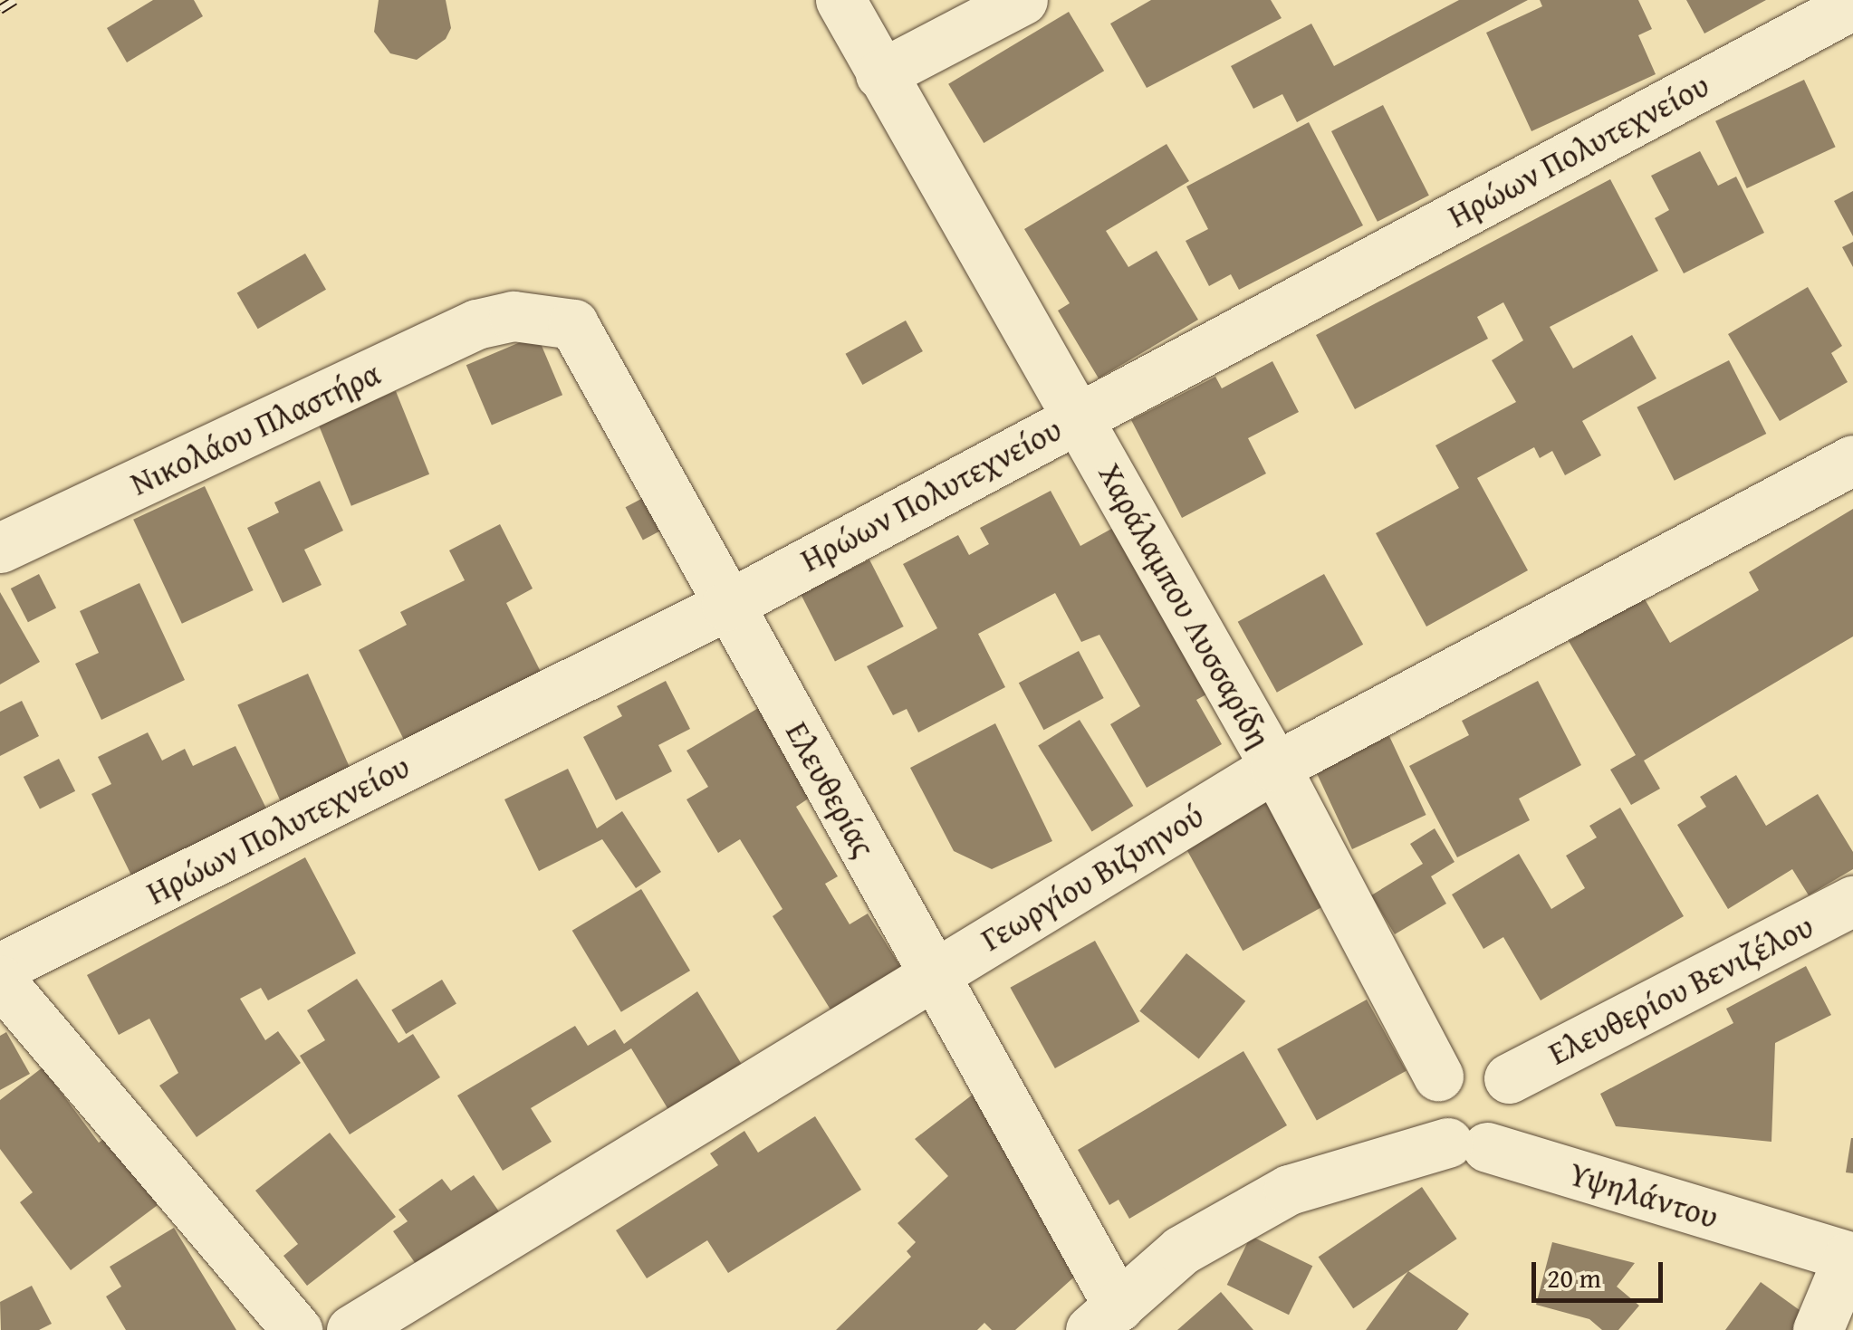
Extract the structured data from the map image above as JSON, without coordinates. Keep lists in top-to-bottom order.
{
  "streets": {
    "street": [
      "Ηρώων Πολυτεχνείου",
      "Νικολάου Πλαστήρα",
      "Χαράλαμπου Λυσσαρίδη",
      "Ελευθερίας",
      "Γεωργίου Βιζυηνού",
      "Ελευθερίου Βενιζέλου",
      "Υψηλάντου"
    ]
  },
  "crossings": [
    ["Ηρώων Πολυτεχνείου", "Χαράλαμπου Λυσσαρίδη"],
    ["Ηρώων Πολυτεχνείου", "Ελευθερίας"],
    ["Νικολάου Πλαστήρα", "Ελευθερίας"],
    ["Χαράλαμπου Λυσσαρίδη", "Γεωργίου Βιζυηνού"],
    ["Χαράλαμπου Λυσσαρίδη", "Ελευθερίου Βενιζέλου"],
    ["Χαράλαμπου Λυσσαρίδη", "Υψηλάντου"],
    ["Ελευθερίας", "Γεωργίου Βιζυηνού"],
    ["Ελευθερίου Βενιζέλου", "Υψηλάντου"]
  ],
  "scale_bar": "20 m"
}
